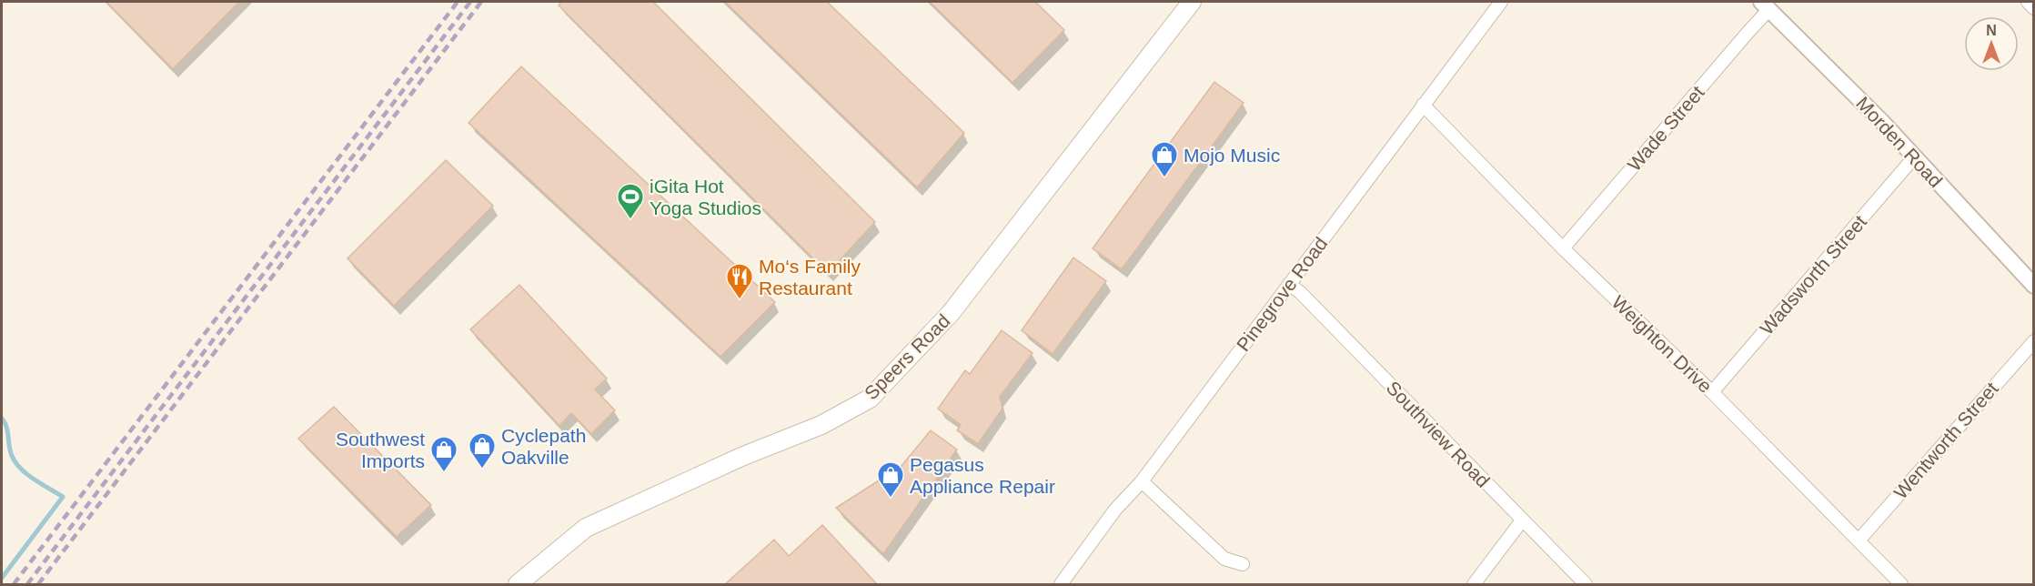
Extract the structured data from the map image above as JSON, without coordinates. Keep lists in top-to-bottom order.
{
  "streets": {
    "main road": ["Speers Road"],
    "street": [
      "Wade Street",
      "Morden Road",
      "Wadsworth Street",
      "Pinegrove Road",
      "Weighton Drive",
      "Southview Road",
      "Wentworth Street"
    ]
  },
  "crossings": [
    ["Wade Street", "Morden Road"],
    ["Wade Street", "Weighton Drive"],
    ["Morden Road", "Wadsworth Street"],
    ["Wadsworth Street", "Weighton Drive"],
    ["Pinegrove Road", "Weighton Drive"],
    ["Pinegrove Road", "Southview Road"],
    ["Weighton Drive", "Wentworth Street"]
  ],
  "places": {
    "shop": [
      "Mojo Music",
      "Cyclepath Oakville",
      "Southwest Imports",
      "Pegasus Appliance Repair"
    ],
    "sports": ["iGita Hot Yoga Studios"],
    "restaurant": ["Mo‘s Family Restaurant"]
  },
  "north": "top"
}
